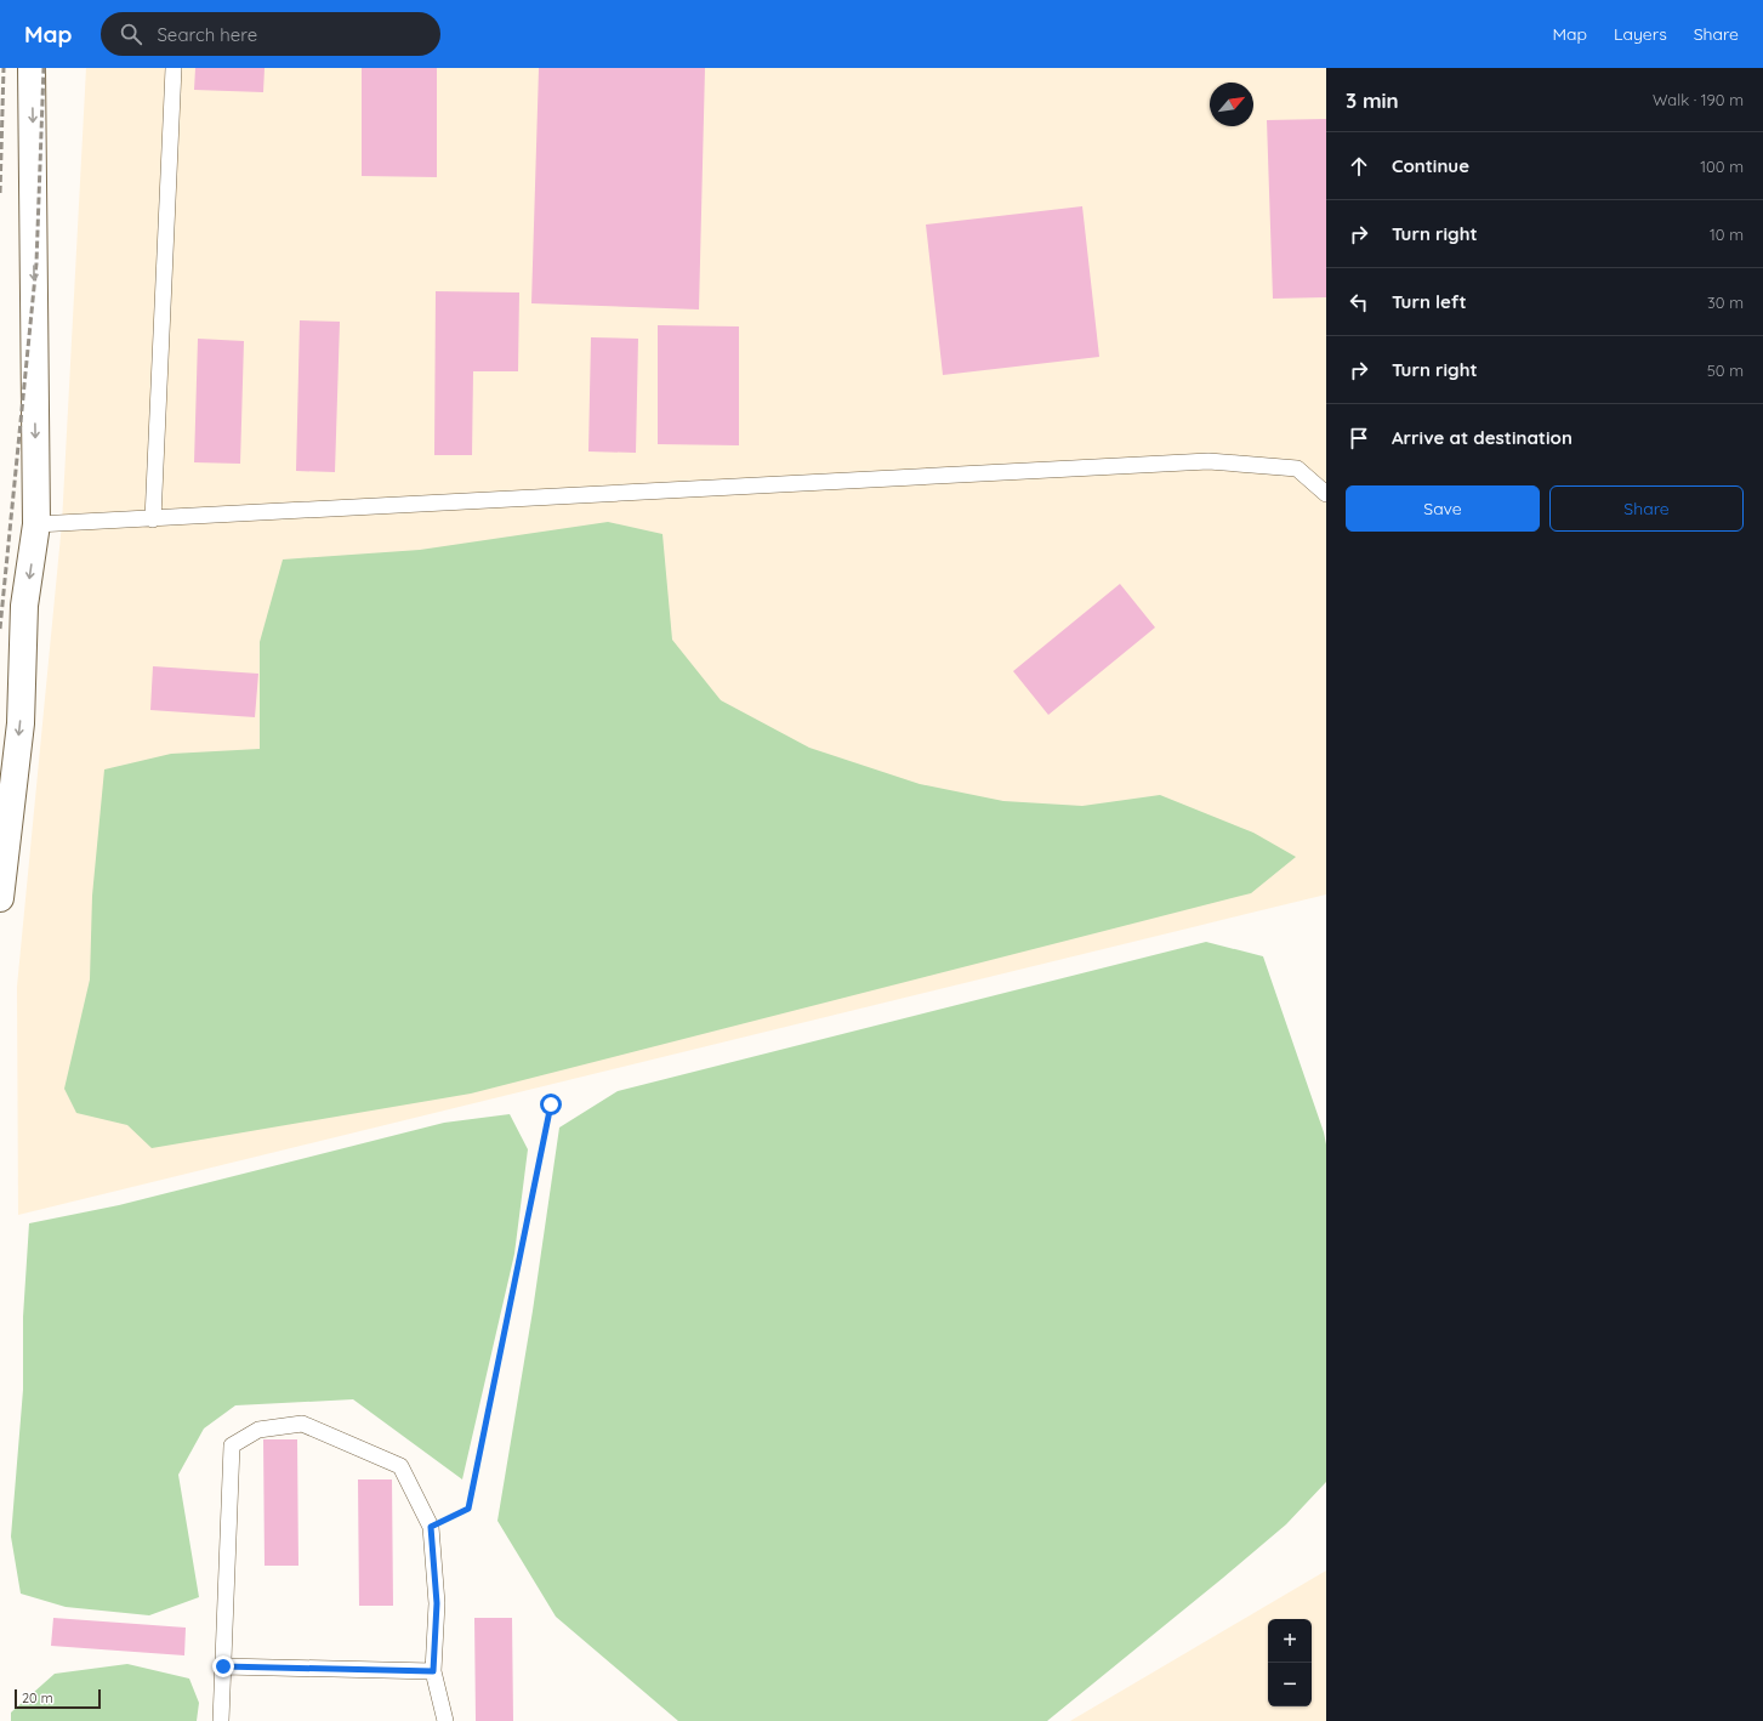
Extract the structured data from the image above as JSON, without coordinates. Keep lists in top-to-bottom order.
{
  "scale_bar": "20 m",
  "north": "top right",
  "page": {
    "header": "Map",
    "search": "Search here",
    "nav": ["Map", "Layers", "Share"],
    "heading": ["3 min", "Walk · 190 m"],
    "list": [
      ["Continue", "100 m"],
      ["Turn right", "10 m"],
      ["Turn left", "30 m"],
      ["Turn right", "50 m"],
      "Arrive at destination"
    ],
    "buttons": ["Save", "Share"],
    "map_buttons": ["+", "−"],
    "scale": "20 m"
  }
}
